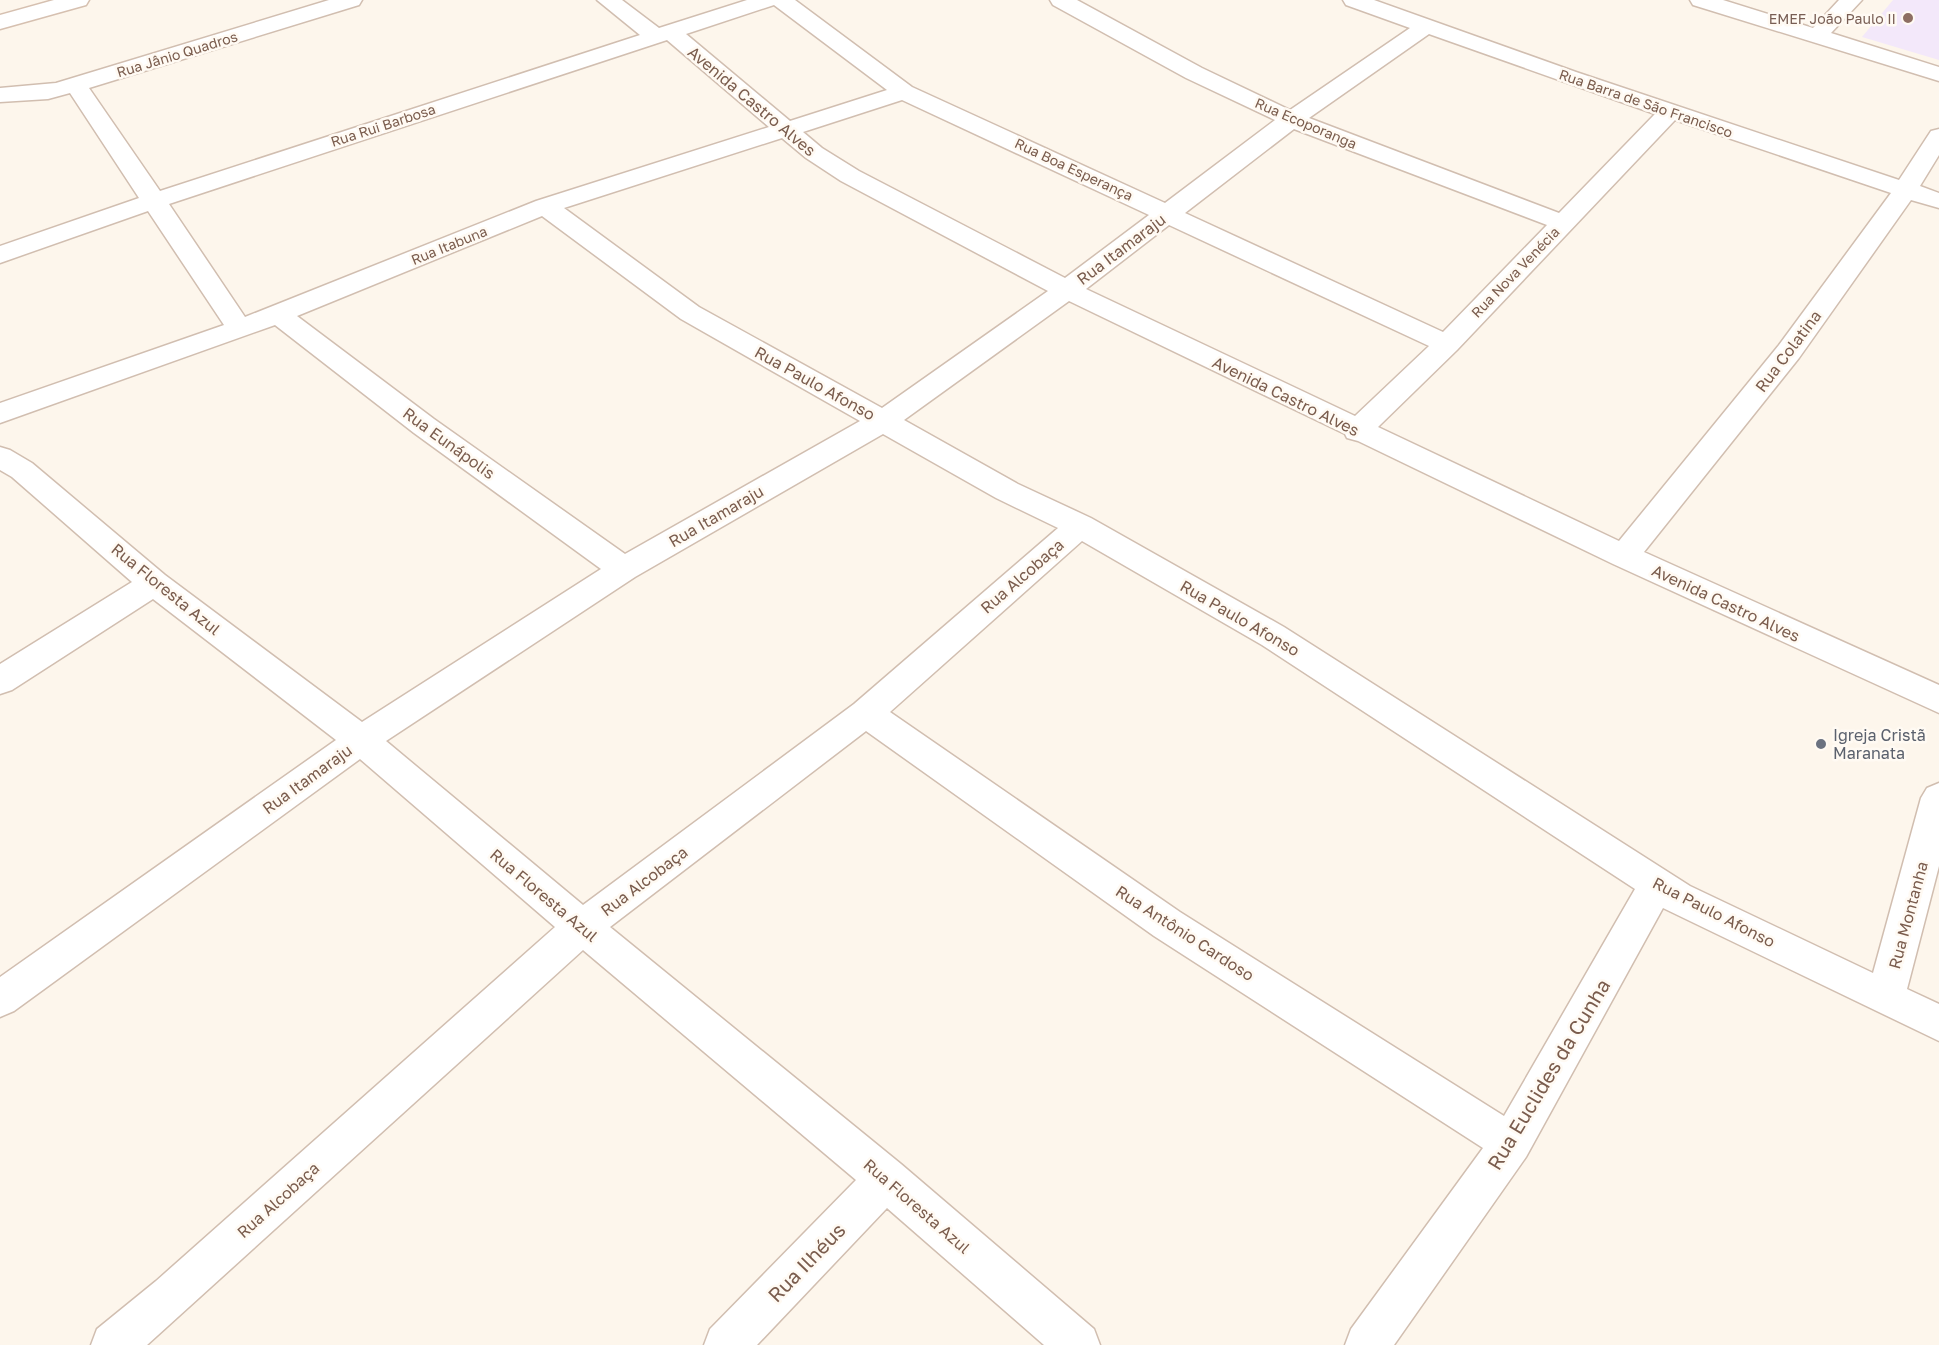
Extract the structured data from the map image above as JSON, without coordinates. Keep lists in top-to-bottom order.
{
  "streets": {
    "street": [
      "Rua Jânio Quadros",
      "Avenida Castro Alves",
      "Rua Barra de São Francisco",
      "Rua Ecoporanga",
      "Rua Rui Barbosa",
      "Rua Boa Esperança",
      "Rua Itabuna",
      "Rua Itamaraju",
      "Rua Nova Venécia",
      "Rua Colatina",
      "Rua Paulo Afonso",
      "Rua Eunápolis",
      "Rua Alcobaça",
      "Rua Floresta Azul",
      "Rua Montanha",
      "Rua Antônio Cardoso",
      "Rua Euclides da Cunha",
      "Rua Ilhéus"
    ]
  },
  "crossings": [
    ["Avenida Castro Alves", "Rua Rui Barbosa"],
    ["Avenida Castro Alves", "Rua Itabuna"],
    ["Avenida Castro Alves", "Rua Itamaraju"],
    ["Avenida Castro Alves", "Rua Nova Venécia"],
    ["Avenida Castro Alves", "Rua Colatina"],
    ["Rua Barra de São Francisco", "Rua Itamaraju"],
    ["Rua Barra de São Francisco", "Rua Nova Venécia"],
    ["Rua Barra de São Francisco", "Rua Colatina"],
    ["Rua Ecoporanga", "Rua Itamaraju"],
    ["Rua Ecoporanga", "Rua Nova Venécia"],
    ["Rua Boa Esperança", "Rua Itabuna"],
    ["Rua Boa Esperança", "Rua Itamaraju"],
    ["Rua Boa Esperança", "Rua Nova Venécia"],
    ["Rua Itabuna", "Rua Paulo Afonso"],
    ["Rua Itabuna", "Rua Eunápolis"],
    ["Rua Itamaraju", "Rua Paulo Afonso"],
    ["Rua Itamaraju", "Rua Eunápolis"],
    ["Rua Itamaraju", "Rua Floresta Azul"],
    ["Rua Paulo Afonso", "Rua Alcobaça"],
    ["Rua Paulo Afonso", "Rua Montanha"],
    ["Rua Paulo Afonso", "Rua Euclides da Cunha"],
    ["Rua Alcobaça", "Rua Floresta Azul"],
    ["Rua Alcobaça", "Rua Antônio Cardoso"],
    ["Rua Floresta Azul", "Rua Ilhéus"],
    ["Rua Antônio Cardoso", "Rua Euclides da Cunha"]
  ],
  "places": ["EMEF João Paulo II", "Igreja Cristã Maranata"]
}
